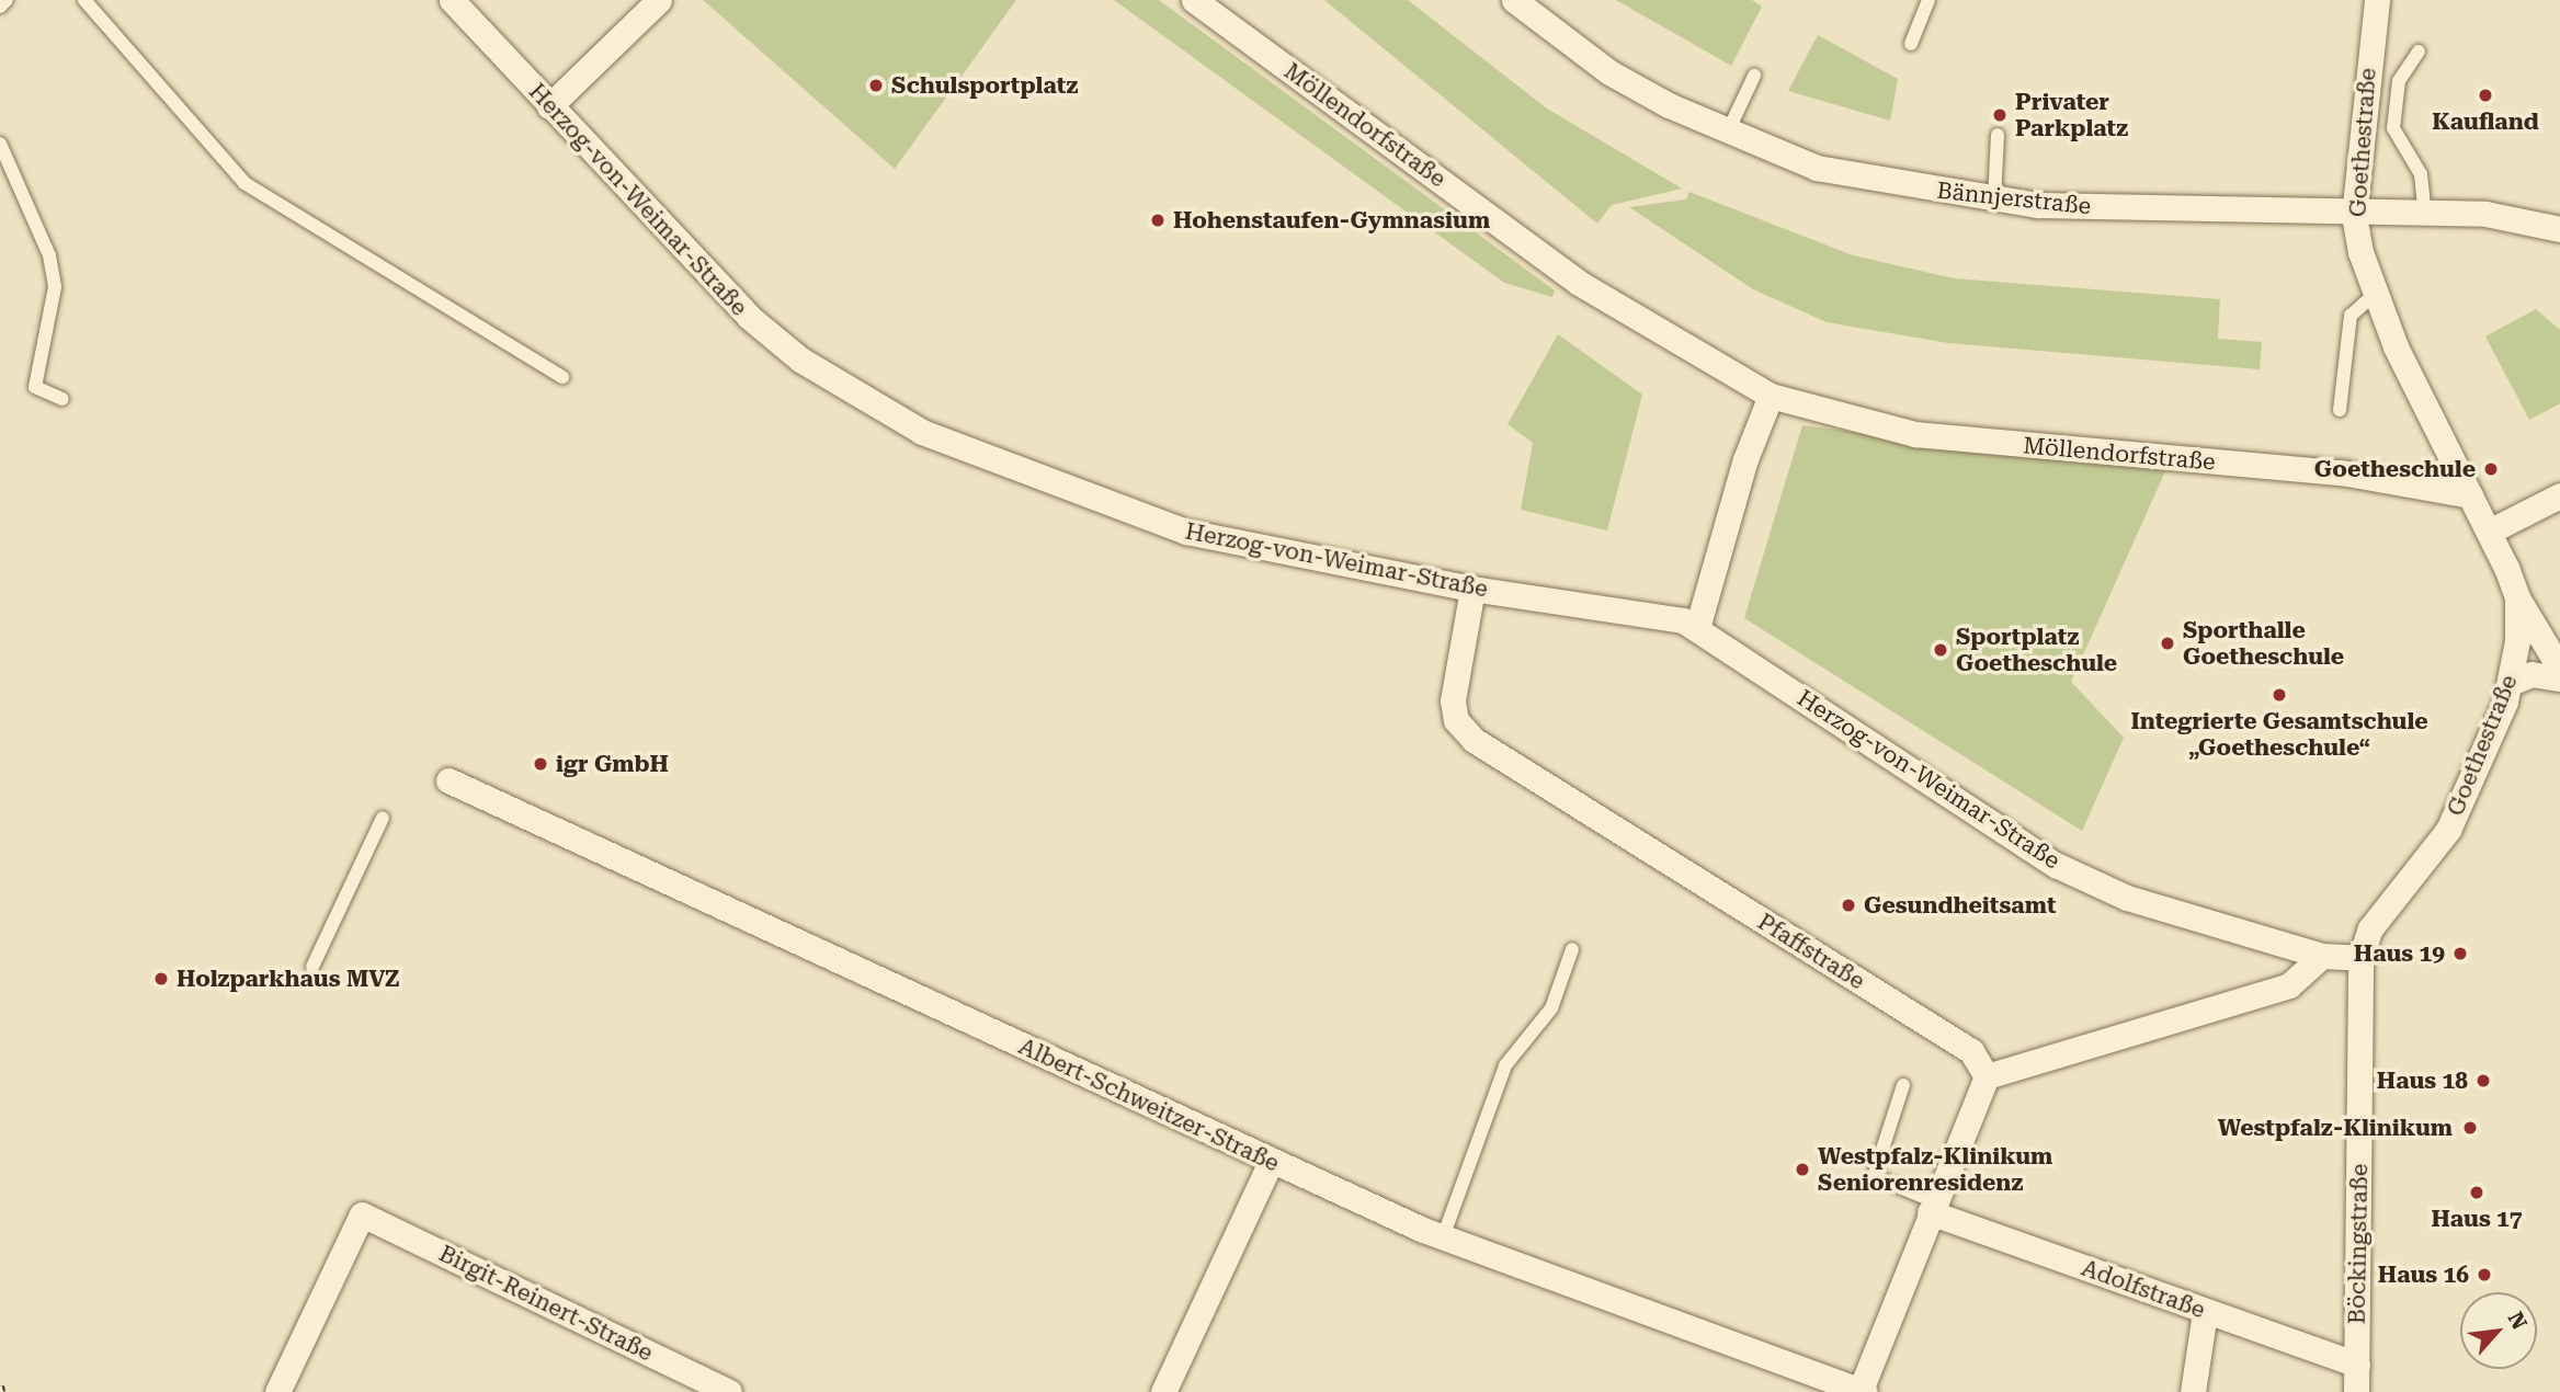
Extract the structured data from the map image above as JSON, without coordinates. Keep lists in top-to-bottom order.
{
  "streets": {
    "street": [
      "Möllendorfstraße",
      "Goethestraße",
      "Bännjerstraße",
      "Herzog-von-Weimar-Straße",
      "Pfaffstraße",
      "Albert-Schweitzer-Straße",
      "Böckingstraße",
      "Adolfstraße",
      "Birgit-Reinert-Straße"
    ]
  },
  "crossings": [
    ["Möllendorfstraße", "Goethestraße"],
    ["Goethestraße", "Bännjerstraße"],
    ["Goethestraße", "Böckingstraße"],
    ["Herzog-von-Weimar-Straße", "Pfaffstraße"],
    ["Böckingstraße", "Adolfstraße"]
  ],
  "places": [
    "Schulsportplatz",
    "Kaufland",
    "Privater Parkplatz",
    "Hohenstaufen-Gymnasium",
    "Goetheschule",
    "Sporthalle Goetheschule",
    "Sportplatz Goetheschule",
    "Integrierte Gesamtschule „Goetheschule“",
    "igr GmbH",
    "Gesundheitsamt",
    "Haus 19",
    "Holzparkhaus MVZ",
    "Haus 18",
    "Westpfalz-Klinikum",
    "Westpfalz-Klinikum Seniorenresidenz",
    "Haus 17",
    "Haus 16"
  ],
  "north": "top right"
}
